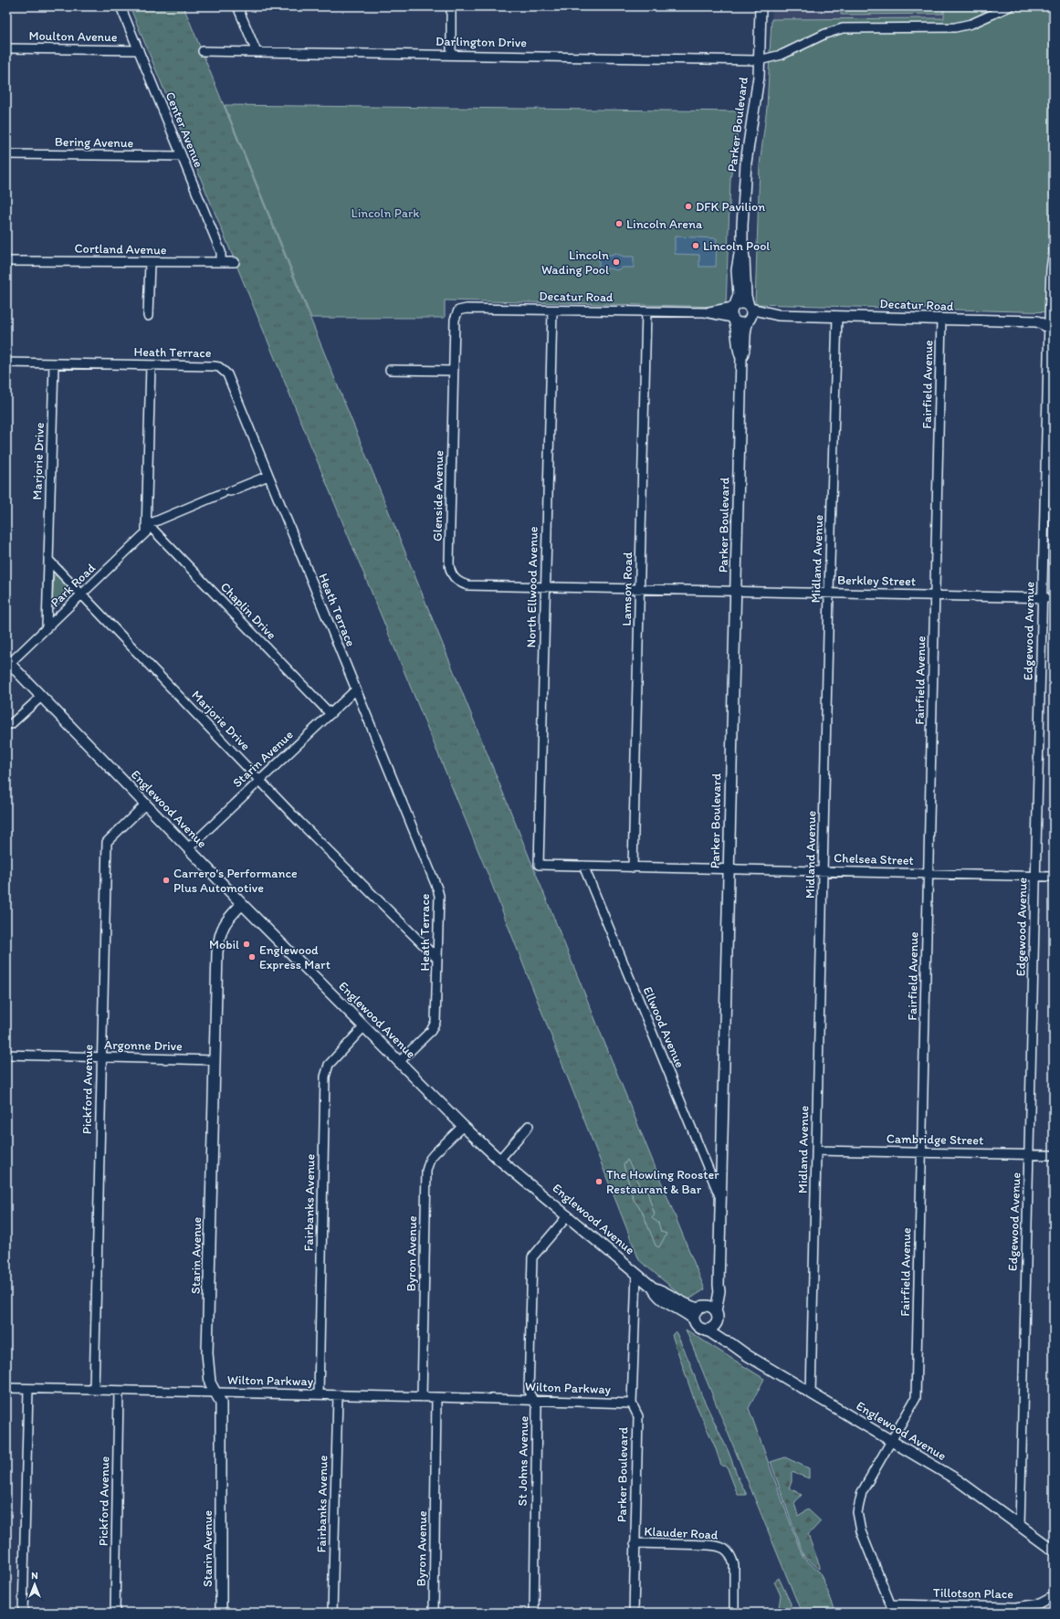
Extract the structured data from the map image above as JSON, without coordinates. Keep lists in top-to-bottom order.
{
  "streets": {
    "street": [
      "Moulton Avenue",
      "Darlington Drive",
      "Parker Boulevard",
      "Center Avenue",
      "Bering Avenue",
      "Cortland Avenue",
      "Decatur Road",
      "Heath Terrace",
      "Fairfield Avenue",
      "Marjorie Drive",
      "Glenside Avenue",
      "Midland Avenue",
      "Berkley Street",
      "Park Road",
      "North Ellwood Avenue",
      "Lamson Road",
      "Chaplin Drive",
      "Edgewood Avenue",
      "Starin Avenue",
      "Englewood Avenue",
      "Chelsea Street",
      "Ellwood Avenue",
      "Argonne Drive",
      "Pickford Avenue",
      "Cambridge Street",
      "Fairbanks Avenue",
      "Byron Avenue",
      "Wilton Parkway",
      "St Johns Avenue",
      "Klauder Road",
      "Tillotson Place"
    ]
  },
  "crossings": [
    ["Moulton Avenue", "Center Avenue"],
    ["Darlington Drive", "Parker Boulevard"],
    ["Parker Boulevard", "Decatur Road"],
    ["Parker Boulevard", "Berkley Street"],
    ["Parker Boulevard", "Englewood Avenue"],
    ["Parker Boulevard", "Chelsea Street"],
    ["Parker Boulevard", "Ellwood Avenue"],
    ["Parker Boulevard", "Wilton Parkway"],
    ["Parker Boulevard", "Klauder Road"],
    ["Center Avenue", "Bering Avenue"],
    ["Center Avenue", "Cortland Avenue"],
    ["Decatur Road", "Fairfield Avenue"],
    ["Decatur Road", "Glenside Avenue"],
    ["Decatur Road", "Midland Avenue"],
    ["Decatur Road", "North Ellwood Avenue"],
    ["Decatur Road", "Lamson Road"],
    ["Decatur Road", "Edgewood Avenue"],
    ["Heath Terrace", "Marjorie Drive"],
    ["Heath Terrace", "Starin Avenue"],
    ["Heath Terrace", "Englewood Avenue"],
    ["Fairfield Avenue", "Berkley Street"],
    ["Fairfield Avenue", "Englewood Avenue"],
    ["Fairfield Avenue", "Chelsea Street"],
    ["Fairfield Avenue", "Cambridge Street"],
    ["Fairfield Avenue", "Tillotson Place"],
    ["Marjorie Drive", "Park Road"],
    ["Marjorie Drive", "Starin Avenue"],
    ["Glenside Avenue", "Berkley Street"],
    ["Glenside Avenue", "North Ellwood Avenue"],
    ["Midland Avenue", "Berkley Street"],
    ["Midland Avenue", "Englewood Avenue"],
    ["Midland Avenue", "Chelsea Street"],
    ["Midland Avenue", "Cambridge Street"],
    ["Berkley Street", "North Ellwood Avenue"],
    ["Berkley Street", "Lamson Road"],
    ["Berkley Street", "Edgewood Avenue"],
    ["Park Road", "Chaplin Drive"],
    ["Park Road", "Englewood Avenue"],
    ["North Ellwood Avenue", "Chelsea Street"],
    ["Lamson Road", "Chelsea Street"],
    ["Chaplin Drive", "Starin Avenue"],
    ["Edgewood Avenue", "Englewood Avenue"],
    ["Edgewood Avenue", "Chelsea Street"],
    ["Edgewood Avenue", "Cambridge Street"],
    ["Starin Avenue", "Englewood Avenue"],
    ["Starin Avenue", "Argonne Drive"],
    ["Starin Avenue", "Wilton Parkway"],
    ["Englewood Avenue", "Pickford Avenue"],
    ["Englewood Avenue", "Fairbanks Avenue"],
    ["Englewood Avenue", "Byron Avenue"],
    ["Englewood Avenue", "St Johns Avenue"],
    ["Chelsea Street", "Ellwood Avenue"],
    ["Argonne Drive", "Pickford Avenue"],
    ["Pickford Avenue", "Wilton Parkway"],
    ["Fairbanks Avenue", "Wilton Parkway"],
    ["Byron Avenue", "Wilton Parkway"],
    ["Wilton Parkway", "St Johns Avenue"]
  ],
  "parks": ["Lincoln Park"],
  "places": [
    "DFK Pavilion",
    "Lincoln Arena",
    "Lincoln Pool",
    "Lincoln Wading Pool",
    "Carrero's Performance Plus Automotive",
    "Mobil",
    "Englewood Express Mart",
    "The Howling Rooster Restaurant & Bar"
  ],
  "north": "top"
}
